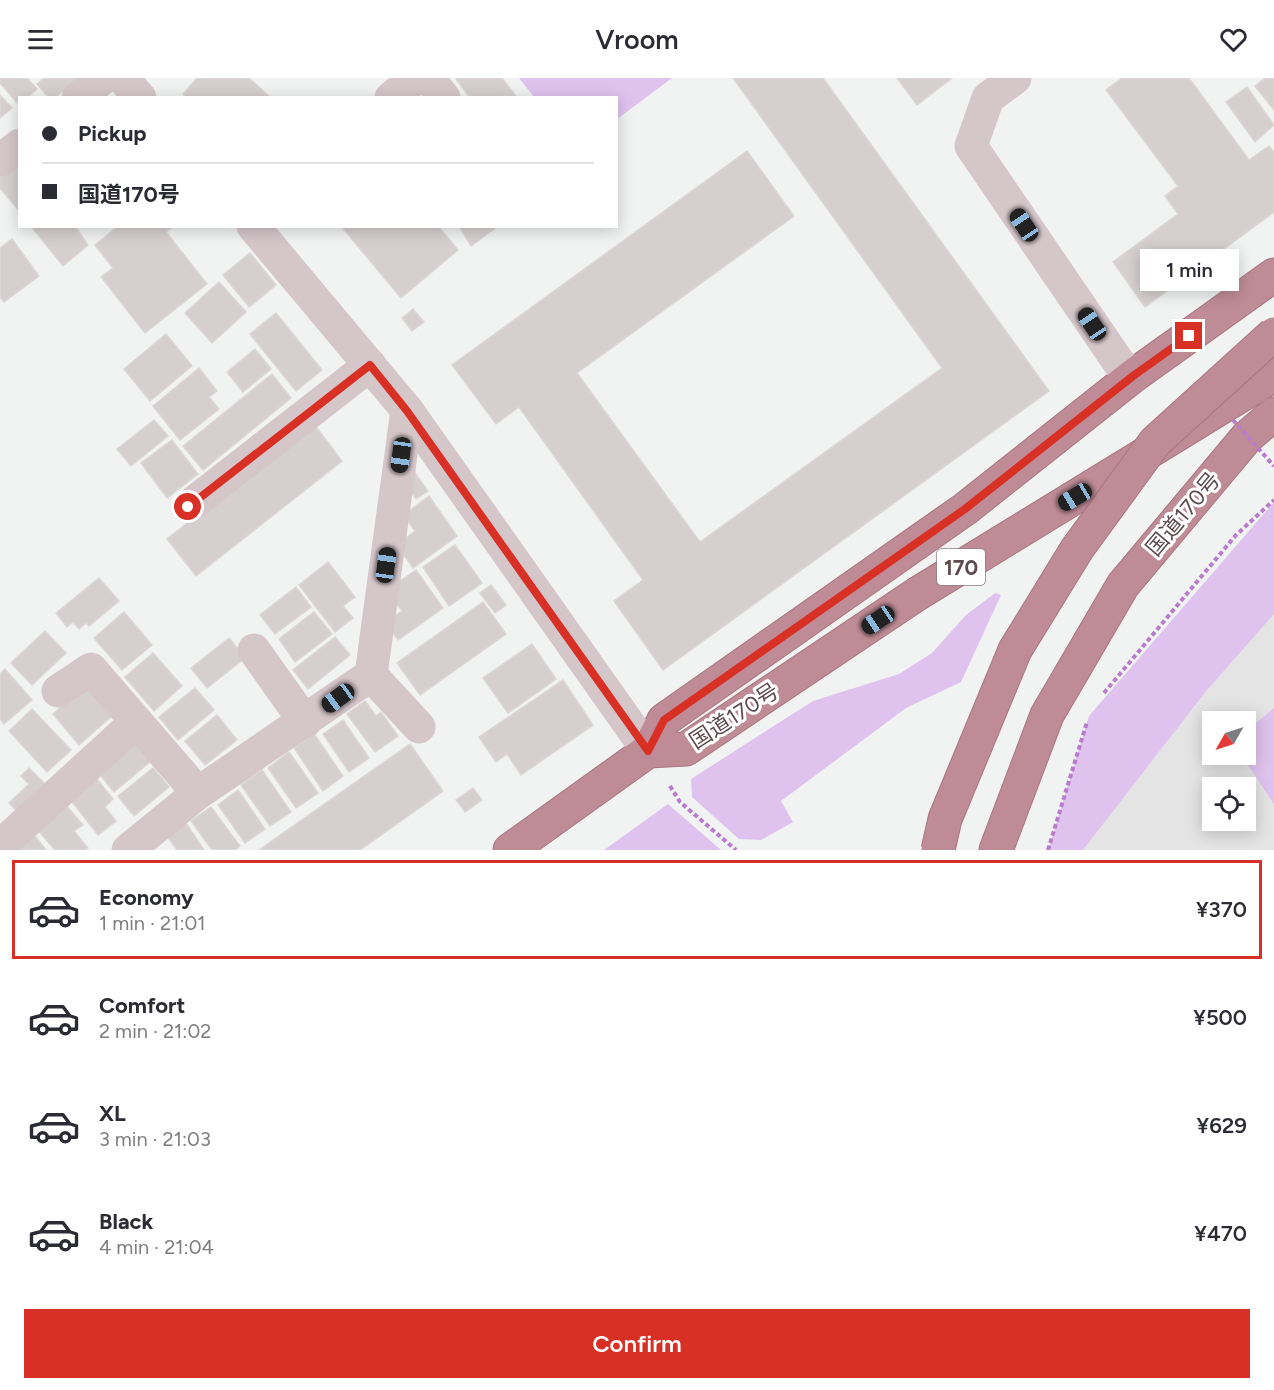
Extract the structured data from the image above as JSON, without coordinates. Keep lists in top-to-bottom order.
{
  "streets": {
    "highway": ["国道170号", "170"]
  },
  "crossings": [
    ["国道170号", "170"]
  ],
  "north": "bottom left",
  "page": {
    "header": "Vroom",
    "banner": ["Pickup", "国道170号"],
    "bubble": "1 min",
    "list": [
      {
        "name": "Economy",
        "note": "1 min · 21:01",
        "value": "¥370"
      },
      {
        "name": "Comfort",
        "note": "2 min · 21:02",
        "value": "¥500"
      },
      {
        "name": "XL",
        "note": "3 min · 21:03",
        "value": "¥629"
      },
      {
        "name": "Black",
        "note": "4 min · 21:04",
        "value": "¥470"
      }
    ],
    "buttons": "Confirm"
  }
}
